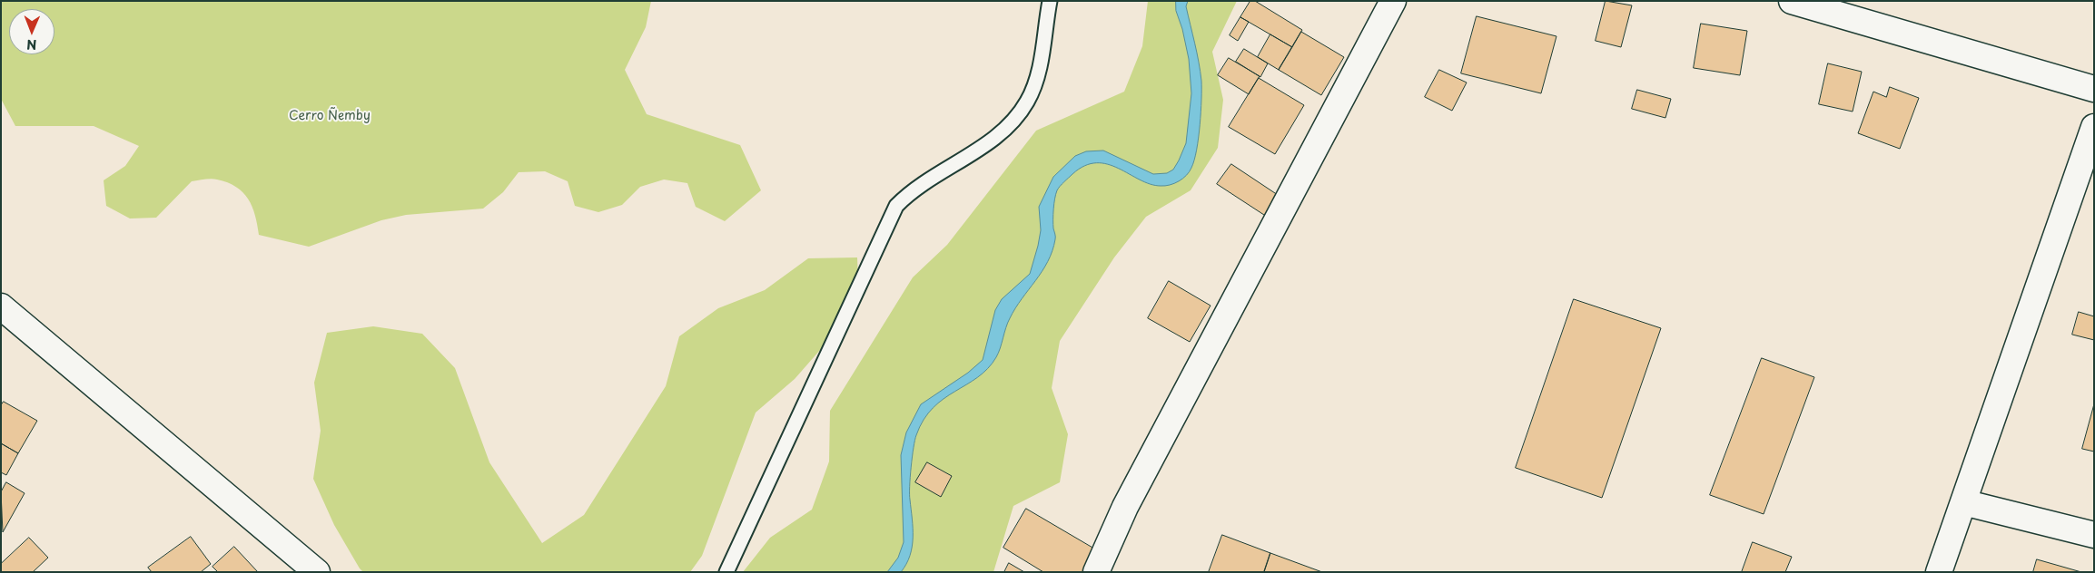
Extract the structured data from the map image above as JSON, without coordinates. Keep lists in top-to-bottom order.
{
  "parks": ["Cerro Ñemby"],
  "north": "bottom"
}
